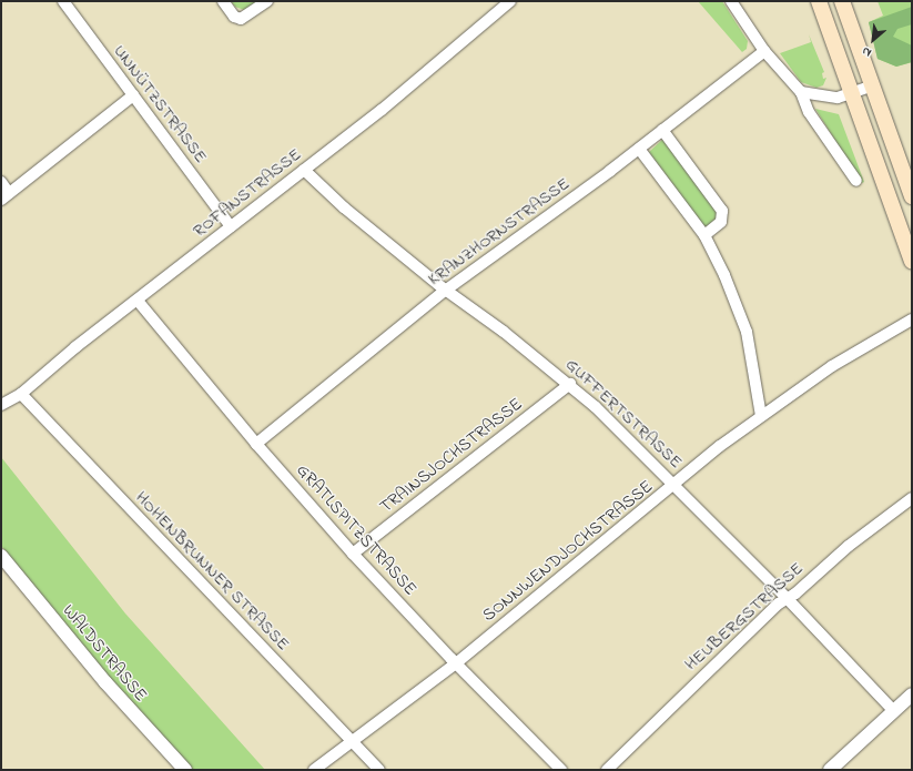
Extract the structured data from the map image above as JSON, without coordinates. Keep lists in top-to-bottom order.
{
  "streets": {
    "street": [
      "UNNÜTZSTRASSE",
      "ROFANSTRASSE",
      "KRANZHORNSTRASSE",
      "GUFFERTSTRASSE",
      "TRAINSJOCHSTRASSE",
      "GRATLSPITZSTRASSE",
      "SONNWENDJOCHSTRASSE",
      "HOHENBRUNNER STRASSE",
      "HEUBERGSTRASSE",
      "WALDSTRASSE"
    ]
  },
  "crossings": [
    ["UNNÜTZSTRASSE", "ROFANSTRASSE"],
    ["ROFANSTRASSE", "GUFFERTSTRASSE"],
    ["ROFANSTRASSE", "GRATLSPITZSTRASSE"],
    ["ROFANSTRASSE", "HOHENBRUNNER STRASSE"],
    ["KRANZHORNSTRASSE", "GUFFERTSTRASSE"],
    ["KRANZHORNSTRASSE", "GRATLSPITZSTRASSE"],
    ["GUFFERTSTRASSE", "TRAINSJOCHSTRASSE"],
    ["GUFFERTSTRASSE", "SONNWENDJOCHSTRASSE"],
    ["GUFFERTSTRASSE", "HEUBERGSTRASSE"],
    ["TRAINSJOCHSTRASSE", "GRATLSPITZSTRASSE"],
    ["GRATLSPITZSTRASSE", "SONNWENDJOCHSTRASSE"],
    ["SONNWENDJOCHSTRASSE", "HOHENBRUNNER STRASSE"]
  ],
  "north": "bottom left"
}
